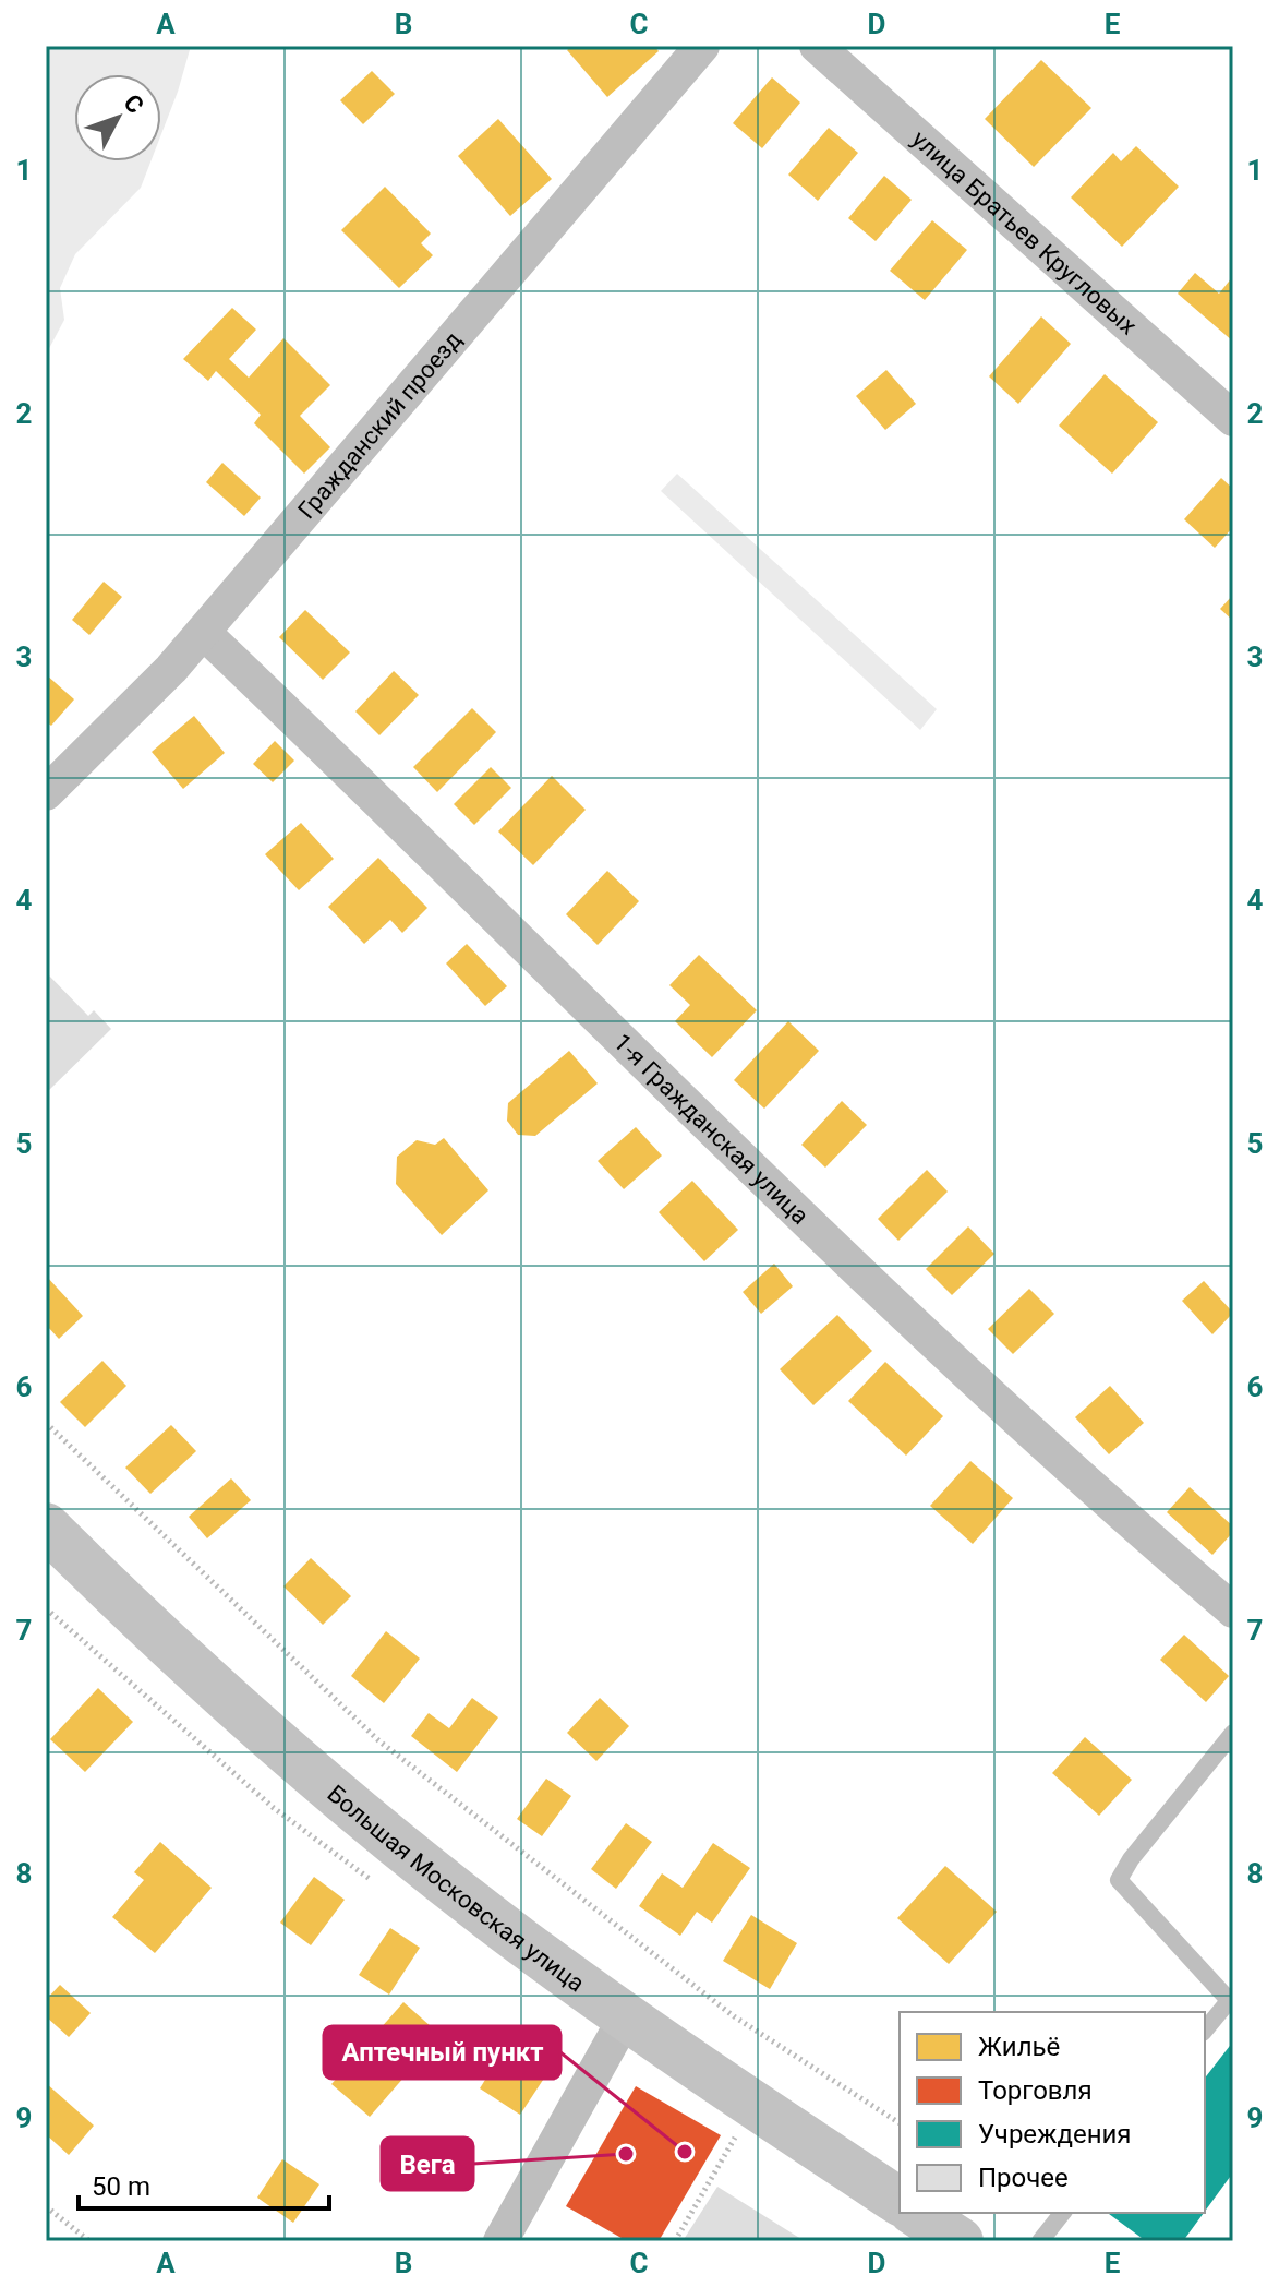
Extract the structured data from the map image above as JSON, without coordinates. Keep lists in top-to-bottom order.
{
  "streets": {
    "main road": ["Большая Московская улица"],
    "street": ["улица Братьев Кругловых", "Гражданский проезд", "1-я Гражданская улица"]
  },
  "crossings": [
    ["Гражданский проезд", "1-я Гражданская улица"]
  ],
  "places": ["Аптечный пункт", "Вега"],
  "legend": [
    "Жильё",
    "Торговля",
    "Учреждения",
    "Прочее"
  ],
  "scale_bar": "50 m",
  "north": "top right",
  "grid": {
    "columns": [
      "A",
      "B",
      "C",
      "D",
      "E"
    ],
    "rows": [
      "1",
      "2",
      "3",
      "4",
      "5",
      "6",
      "7",
      "8",
      "9"
    ]
  }
}
